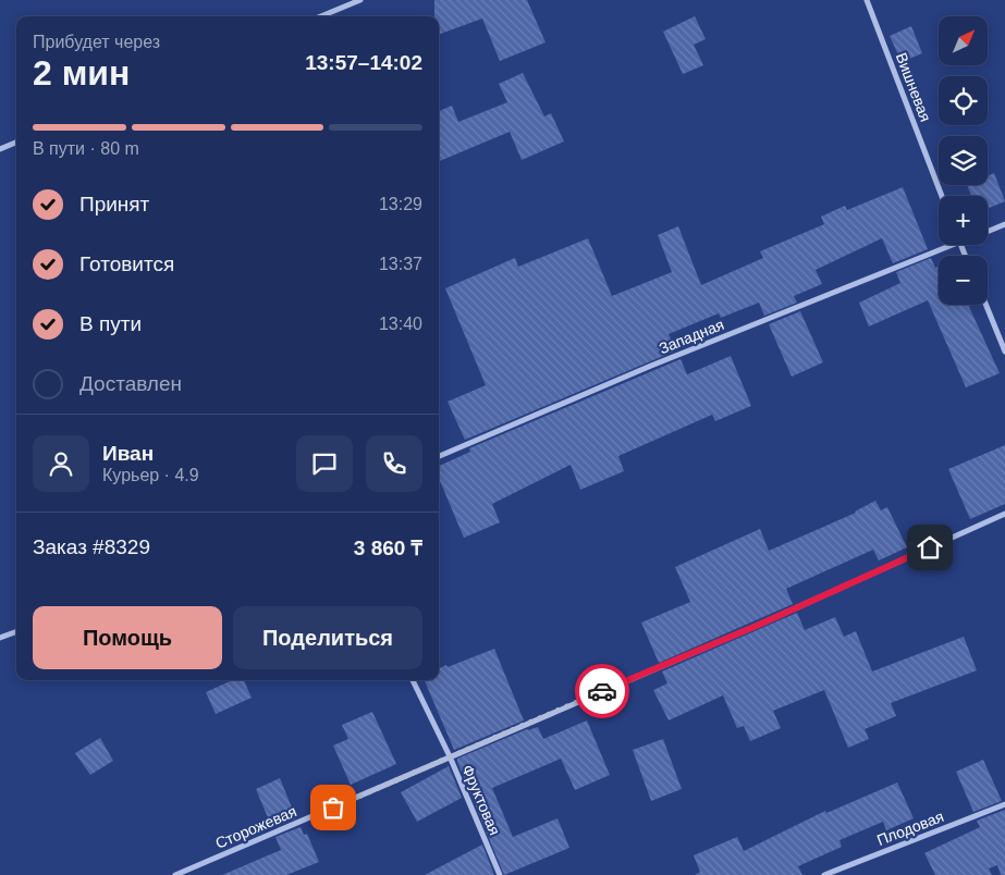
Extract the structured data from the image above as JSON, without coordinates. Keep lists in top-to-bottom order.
{
  "streets": {
    "street": [
      "Вишневая",
      "Западная",
      "Фруктовая",
      "Сторожевая",
      "Плодовая"
    ]
  },
  "crossings": [
    ["Фруктовая", "Сторожевая"]
  ],
  "north": "top right",
  "page": {
    "map_buttons": ["+", "−"],
    "heading": ["2 мин", "Прибудет через", "13:57–14:02"],
    "panel": [
      "Иван",
      "Курьер · 4.9",
      "Заказ #8329",
      "3 860 ₸"
    ],
    "bar": "В пути · 80 m",
    "list": [
      ["Принят", "13:29"],
      ["Готовится", "13:37"],
      ["В пути", "13:40"],
      "Доставлен"
    ],
    "buttons": ["Помощь", "Поделиться"]
  }
}
